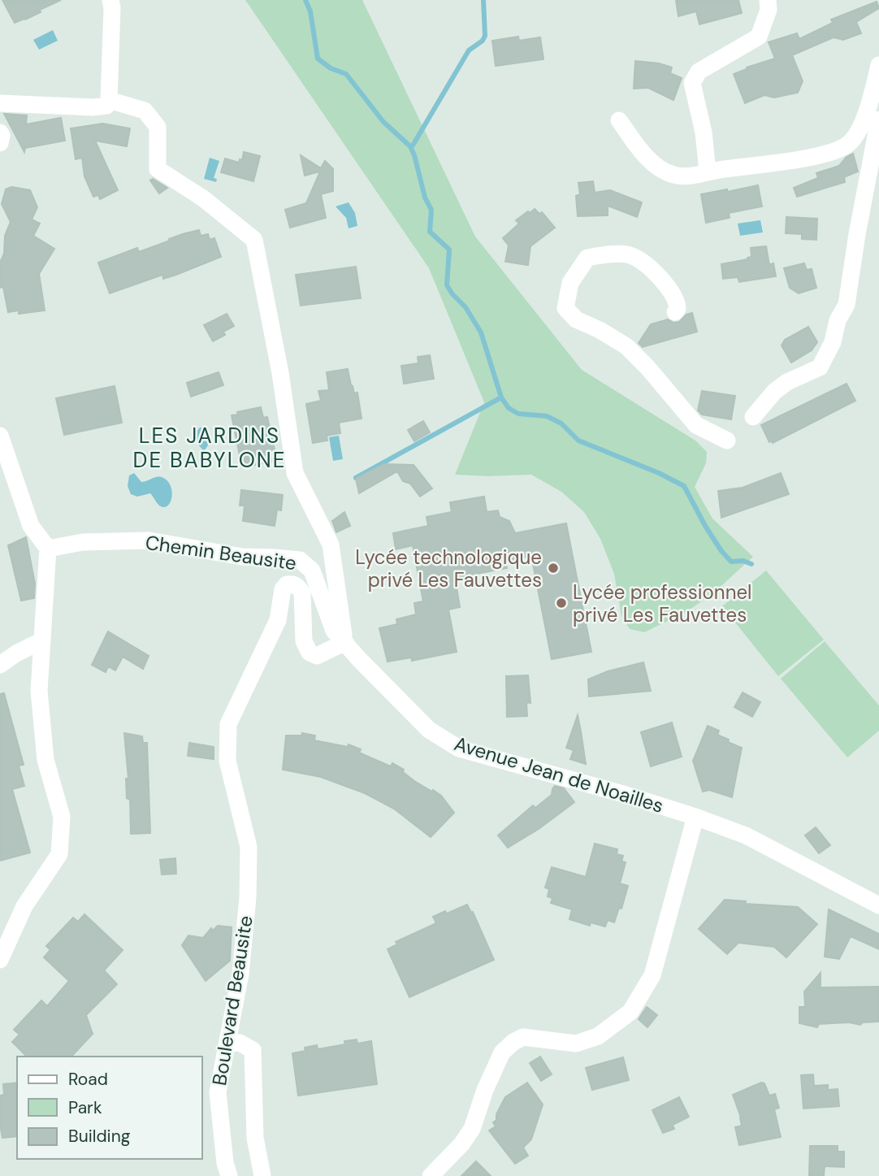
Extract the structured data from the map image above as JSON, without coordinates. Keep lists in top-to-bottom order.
{
  "streets": {
    "street": ["Chemin Beausite", "Avenue Jean de Noailles", "Boulevard Beausite"]
  },
  "crossings": [
    ["Chemin Beausite", "Avenue Jean de Noailles"],
    ["Chemin Beausite", "Boulevard Beausite"],
    ["Avenue Jean de Noailles", "Boulevard Beausite"]
  ],
  "districts": ["LES JARDINS DE BABYLONE"],
  "places": ["Lycée technologique privé Les Fauvettes", "Lycée professionnel privé Les Fauvettes"],
  "legend": ["Road", "Park", "Building"]
}
